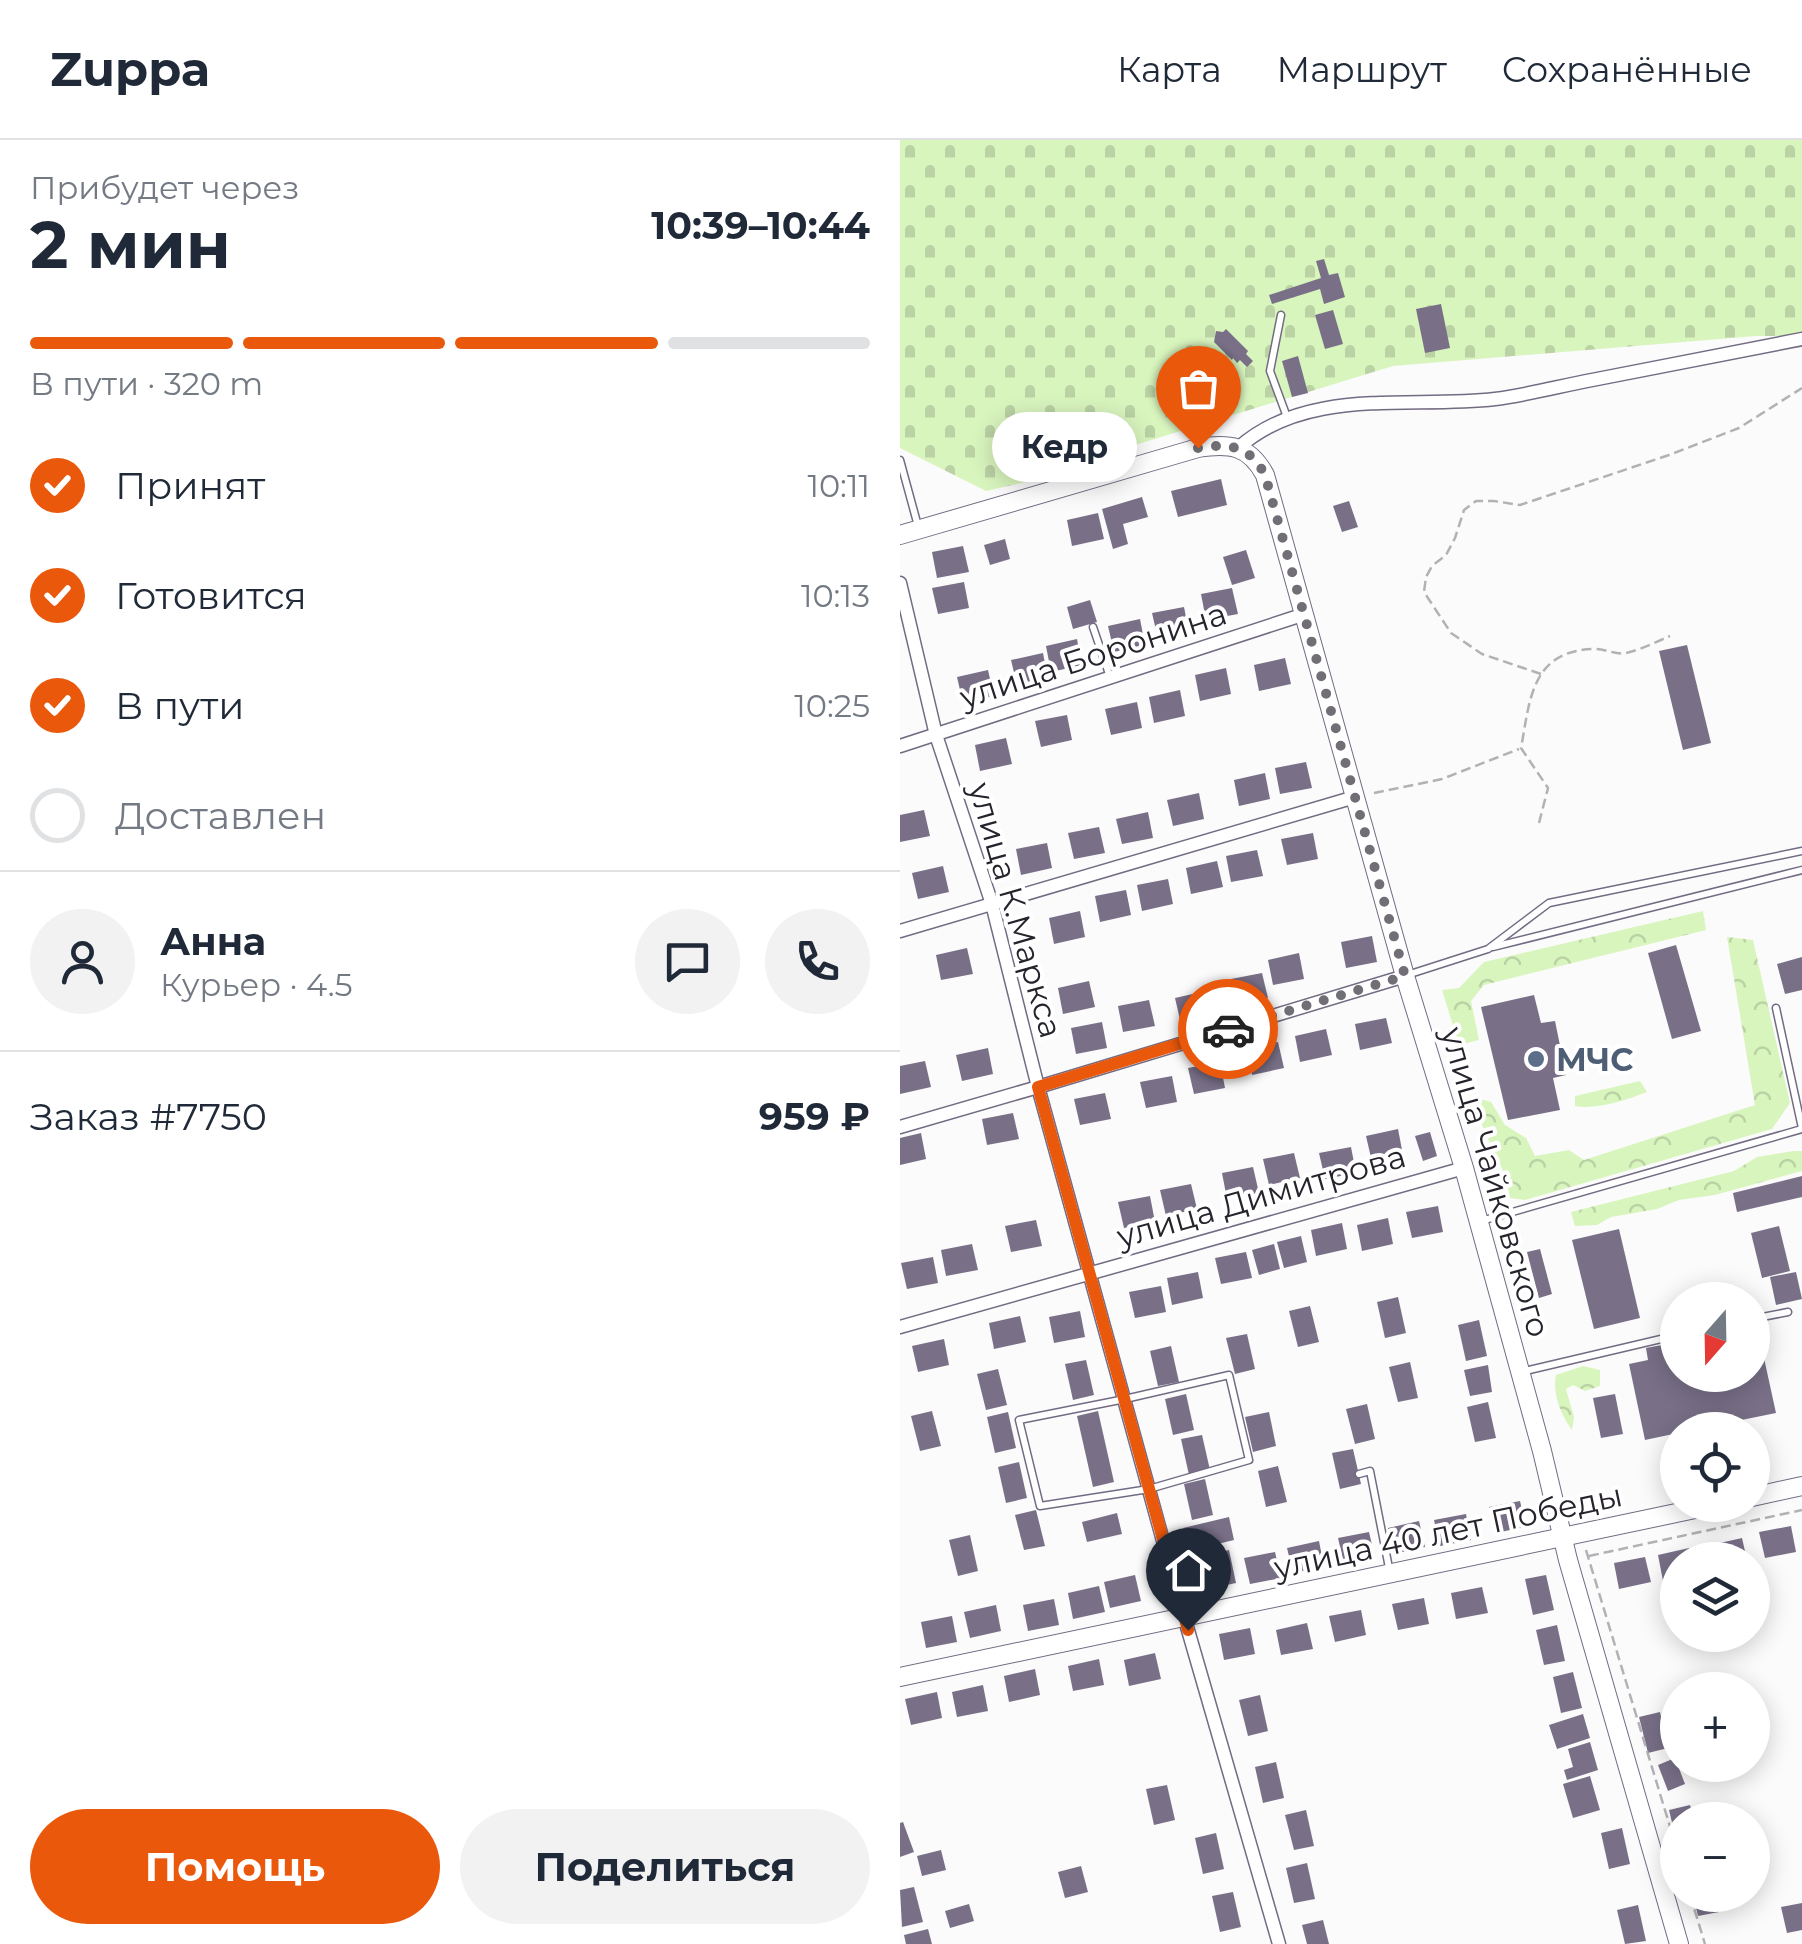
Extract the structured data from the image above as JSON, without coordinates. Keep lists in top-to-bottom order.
{
  "streets": {
    "street": [
      "улица Боронина",
      "улица К.Маркса",
      "улица Чайковского",
      "улица Димитрова",
      "улица 40 лет Победы"
    ]
  },
  "crossings": [
    ["улица Боронина", "улица К.Маркса"],
    ["улица Боронина", "улица Чайковского"],
    ["улица К.Маркса", "улица Димитрова"],
    ["улица К.Маркса", "улица 40 лет Победы"],
    ["улица Чайковского", "улица Димитрова"],
    ["улица Чайковского", "улица 40 лет Победы"]
  ],
  "places": ["Кедр", "МЧС"],
  "north": "bottom",
  "page": {
    "header": "Zuppa",
    "nav": ["Карта", "Маршрут", "Сохранённые"],
    "heading": ["2 мин", "Прибудет через", "10:39–10:44"],
    "panel": [
      "Анна",
      "Курьер · 4.5",
      "Заказ #7750",
      "959 ₽"
    ],
    "bar": "В пути · 320 m",
    "bubble": "Кедр",
    "list": [
      ["Принят", "10:11"],
      ["Готовится", "10:13"],
      ["В пути", "10:25"],
      "Доставлен"
    ],
    "map_buttons": ["+", "−"],
    "buttons": ["Помощь", "Поделиться"]
  }
}
